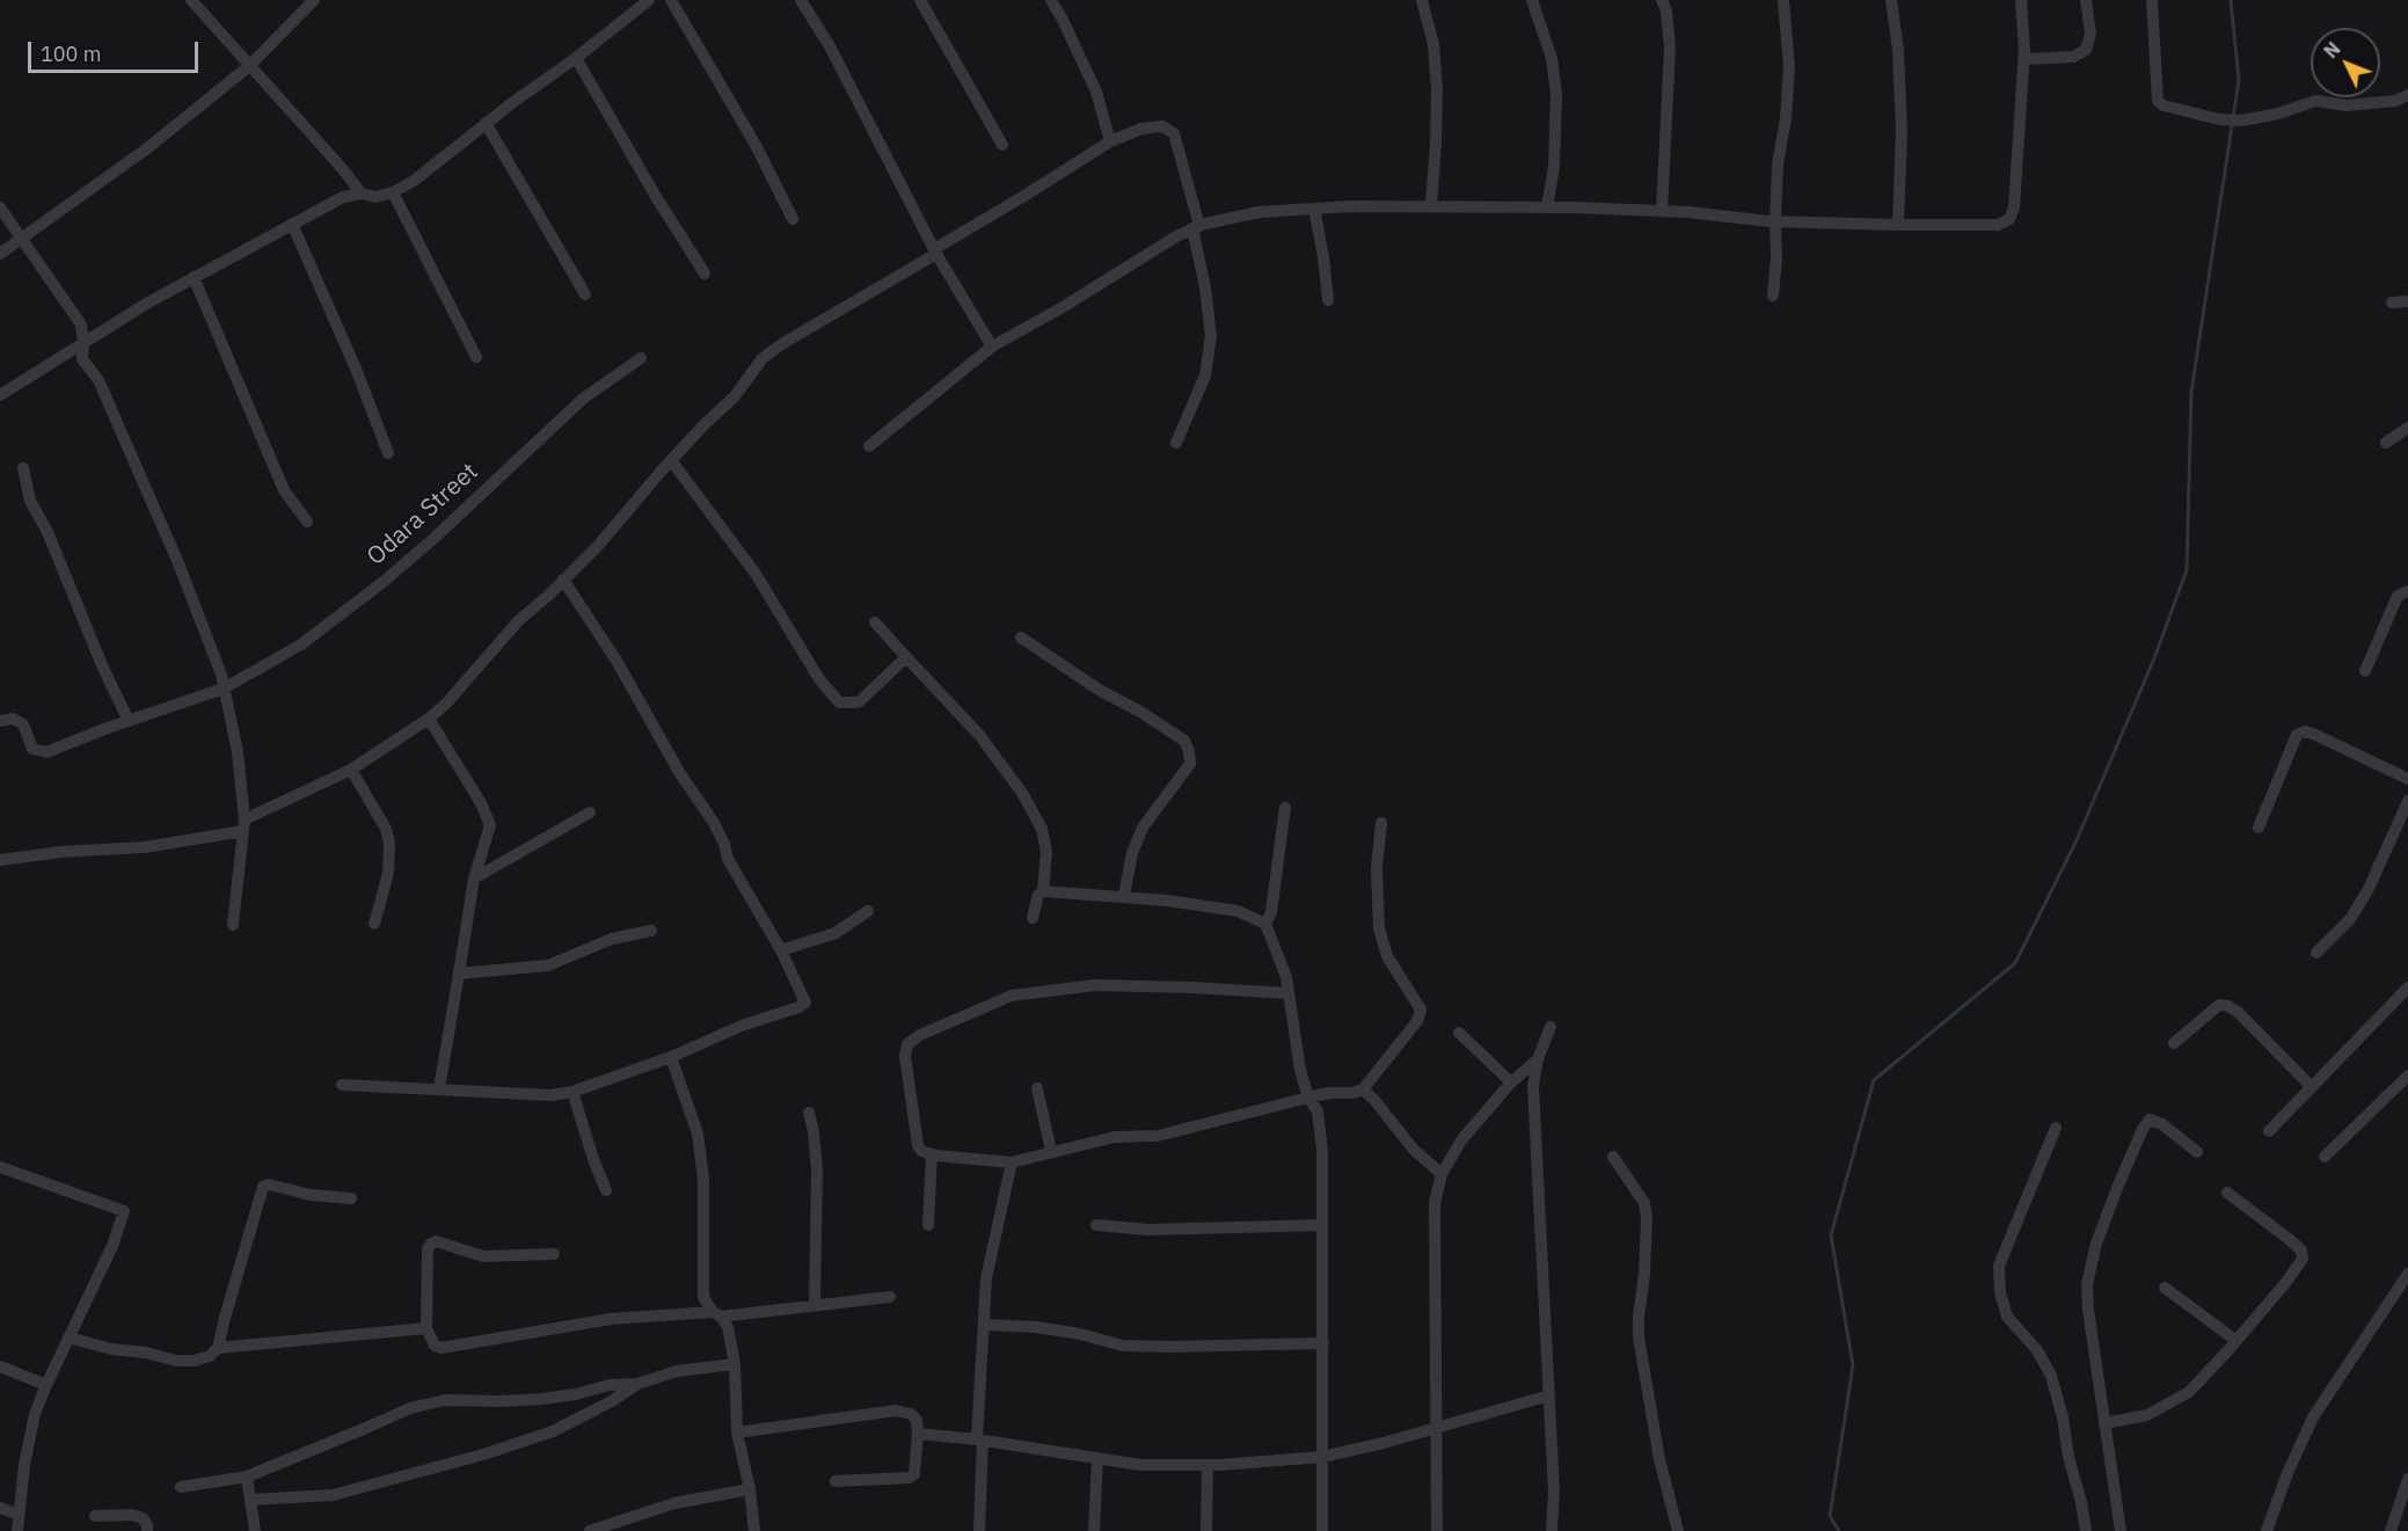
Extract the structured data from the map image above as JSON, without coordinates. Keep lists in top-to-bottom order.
{
  "streets": {
    "street": ["Odara Street"]
  },
  "scale_bar": "100 m",
  "north": "top left"
}
